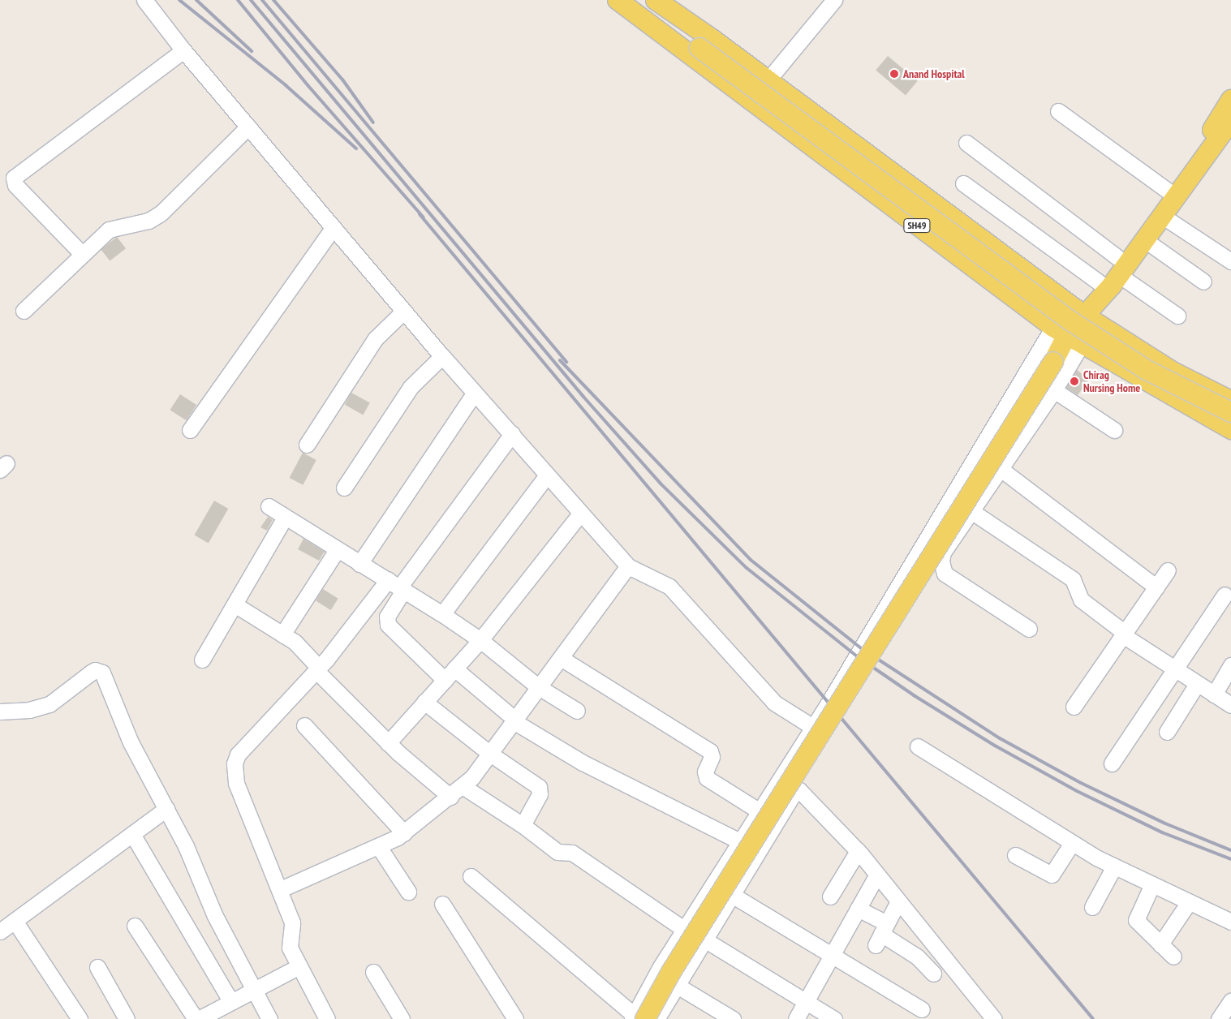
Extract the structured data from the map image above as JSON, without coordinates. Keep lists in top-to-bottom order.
{
  "streets": {
    "main road": ["SH49"]
  },
  "places": ["Anand Hospital", "Chirag Nursing Home"]
}
